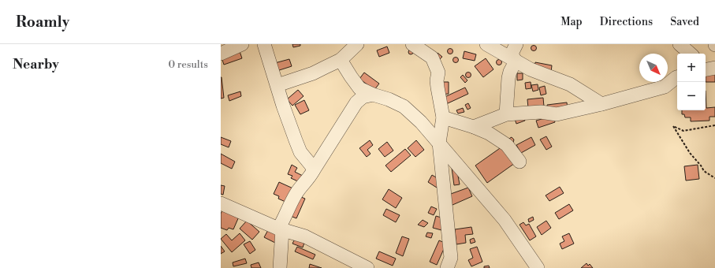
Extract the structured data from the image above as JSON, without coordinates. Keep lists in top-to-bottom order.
{
  "north": "bottom right",
  "page": {
    "header": "Roamly",
    "nav": ["Map", "Directions", "Saved"],
    "heading": ["Nearby", "0 results"],
    "map_buttons": ["+", "−"]
  }
}
